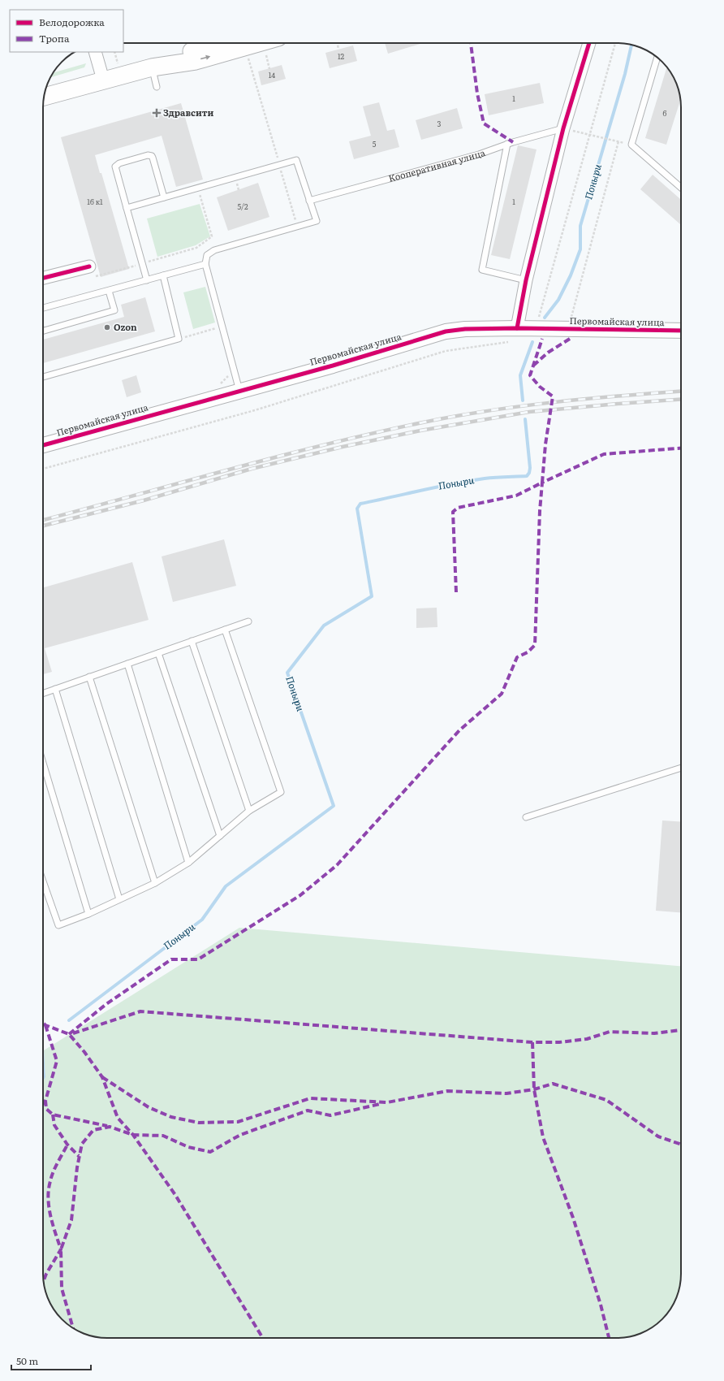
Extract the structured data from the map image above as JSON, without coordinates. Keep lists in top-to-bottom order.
{
  "streets": {
    "street": ["Первомайская улица"],
    "lane": ["Кооперативная улица"]
  },
  "water": ["Поныри"],
  "places": {
    "health": ["Здравсити"],
    "other": ["Ozon"]
  },
  "house_numbers": [
    "12",
    "14",
    "1",
    "6",
    "3",
    "5",
    "16 к1",
    "1",
    "5/2"
  ],
  "legend": ["Велодорожка", "Тропа"],
  "scale_bar": "50 m"
}
